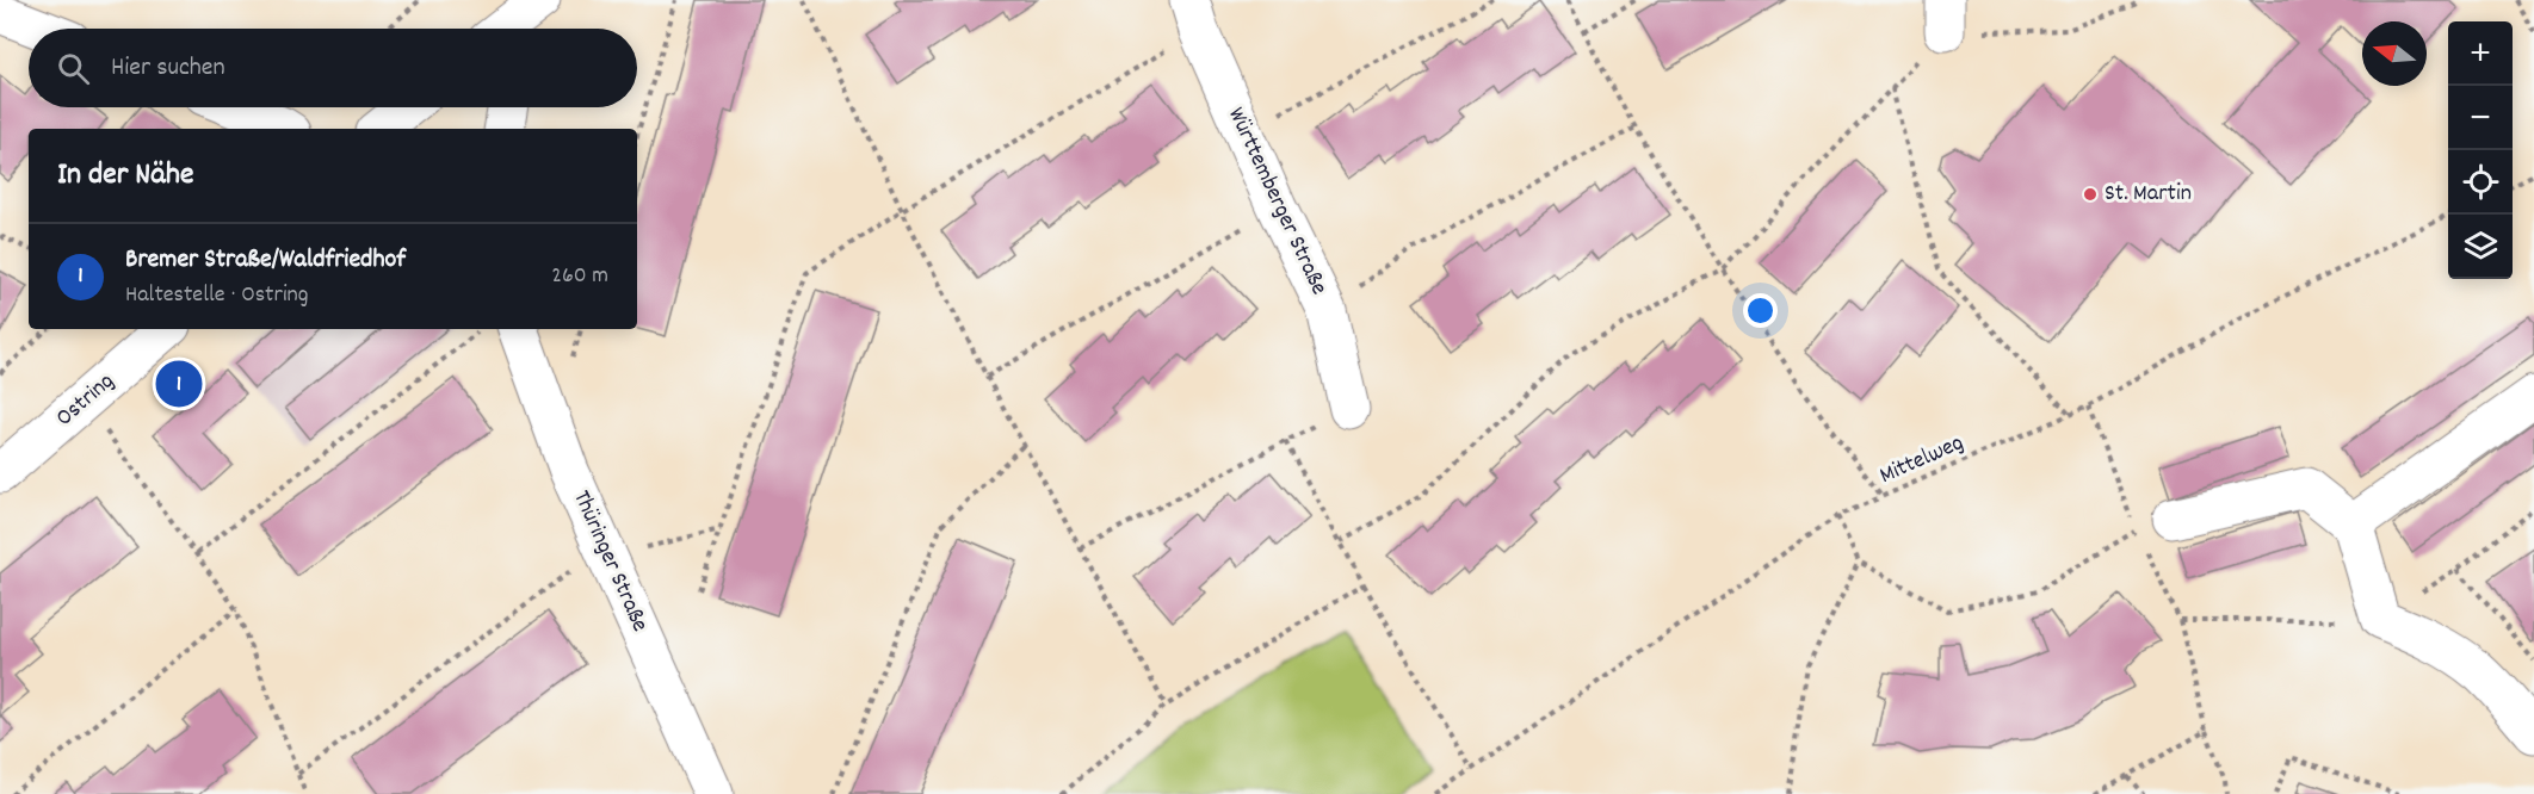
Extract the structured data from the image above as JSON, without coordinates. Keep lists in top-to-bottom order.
{
  "streets": {
    "street": ["Württemberger Straße", "Ostring", "Thüringer Straße"],
    "path": ["Mittelweg"]
  },
  "places": ["St. Martin"],
  "north": "left",
  "page": {
    "map_buttons": ["+", "−"],
    "search": "Hier suchen",
    "heading": "In der Nähe",
    "list": [
      {
        "mark": "1",
        "name": "Bremer Straße/Waldfriedhof",
        "note": "Haltestelle · Ostring",
        "value": "260 m"
      }
    ],
    "pins": "1"
  }
}
